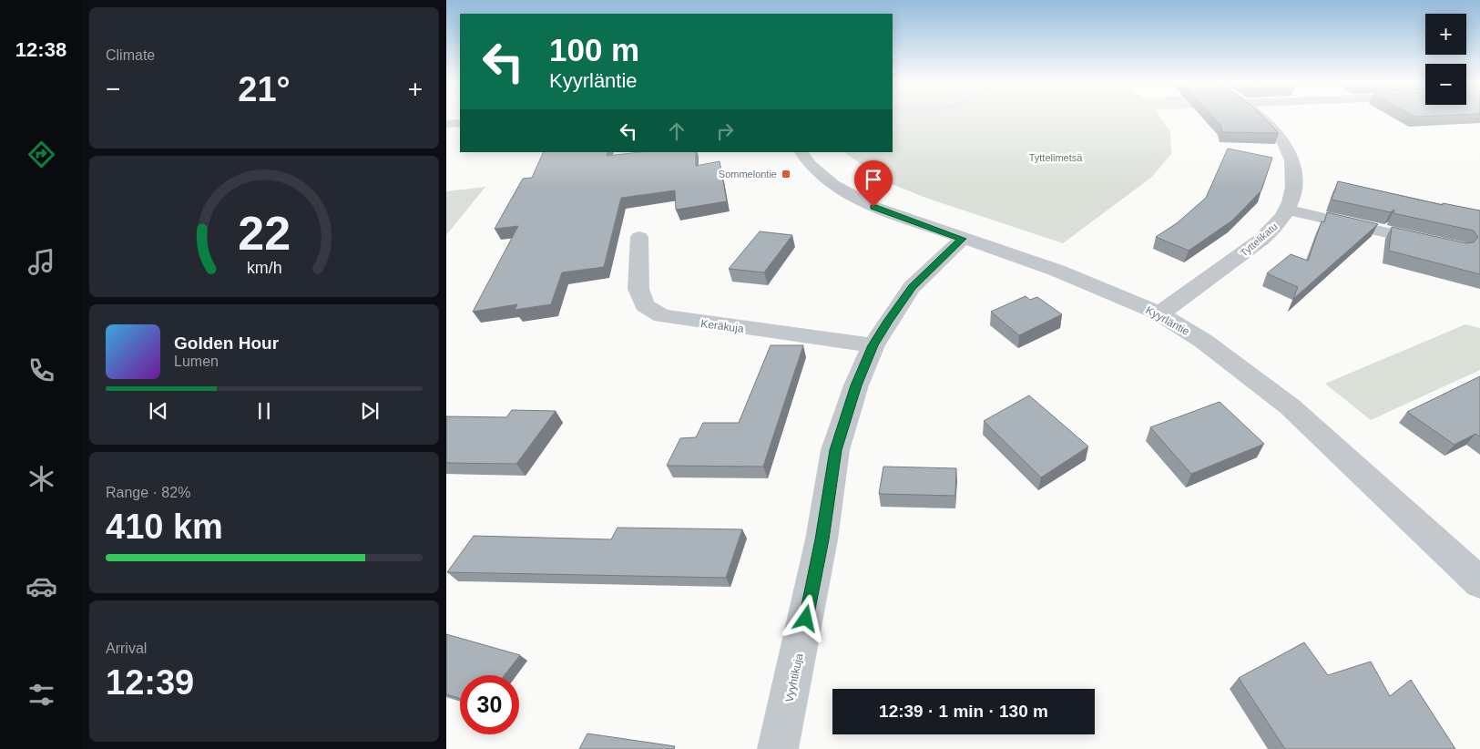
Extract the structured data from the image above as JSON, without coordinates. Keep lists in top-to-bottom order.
{
  "streets": {
    "street": [
      "Tyttelikatu",
      "Kyyrläntie",
      "Keräkuja",
      "Vyyhtikuja"
    ]
  },
  "crossings": [
    ["Tyttelikatu", "Kyyrläntie"],
    ["Kyyrläntie", "Vyyhtikuja"],
    ["Keräkuja", "Vyyhtikuja"]
  ],
  "parks": ["Tyttelimetsä"],
  "places": {
    "transit": ["Sommelontie"]
  },
  "page": {
    "tabs": "12:38",
    "tile": [
      "Climate",
      ["Range · 82%", "410 km"],
      ["Arrival", "12:39"]
    ],
    "map_buttons": ["+", "−"],
    "turn": ["100 m", "Kyyrläntie"],
    "heat": ["−", "21°", "+"],
    "song": ["Golden Hour", "Lumen"],
    "limit": "30",
    "trip": "12:39 · 1 min · 130 m",
    "gauge": ["22", "km/h"]
  }
}
